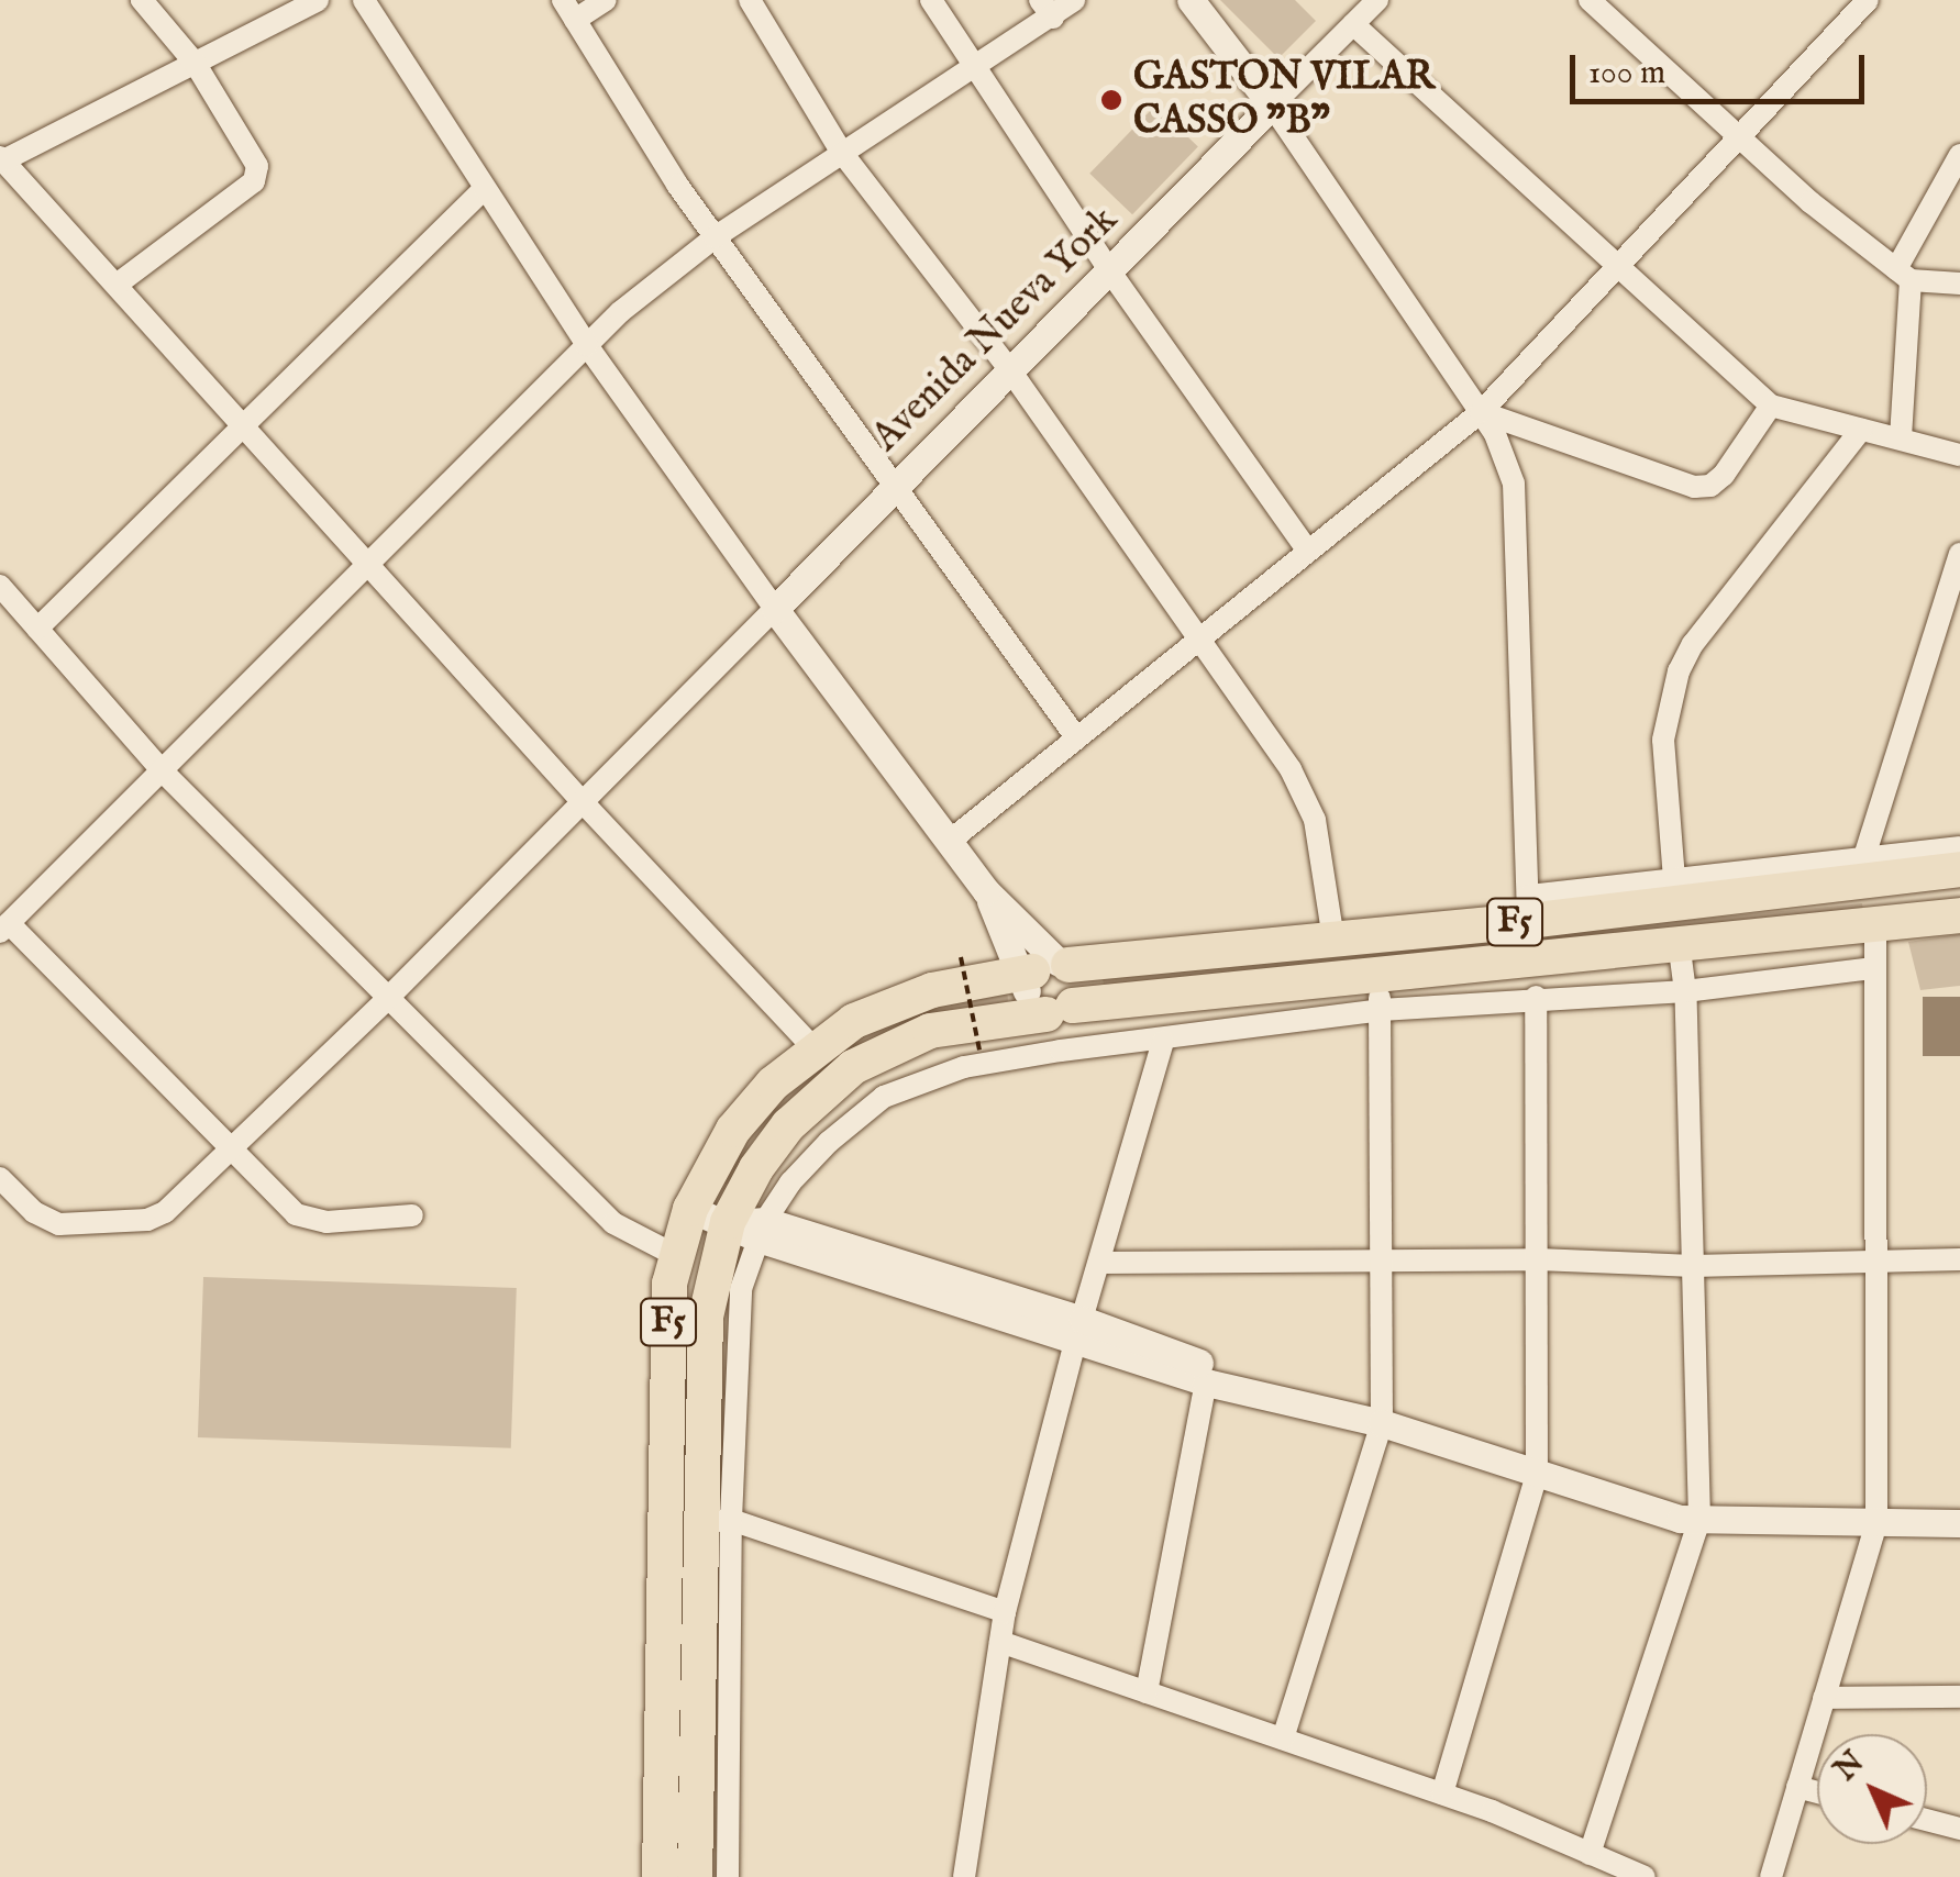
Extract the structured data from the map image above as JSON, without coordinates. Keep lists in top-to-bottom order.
{
  "streets": {
    "highway": ["F5"],
    "street": ["Avenida Nueva York"]
  },
  "places": ["GASTON VILAR CASSO \"B\""],
  "scale_bar": "100 m",
  "north": "top left"
}
